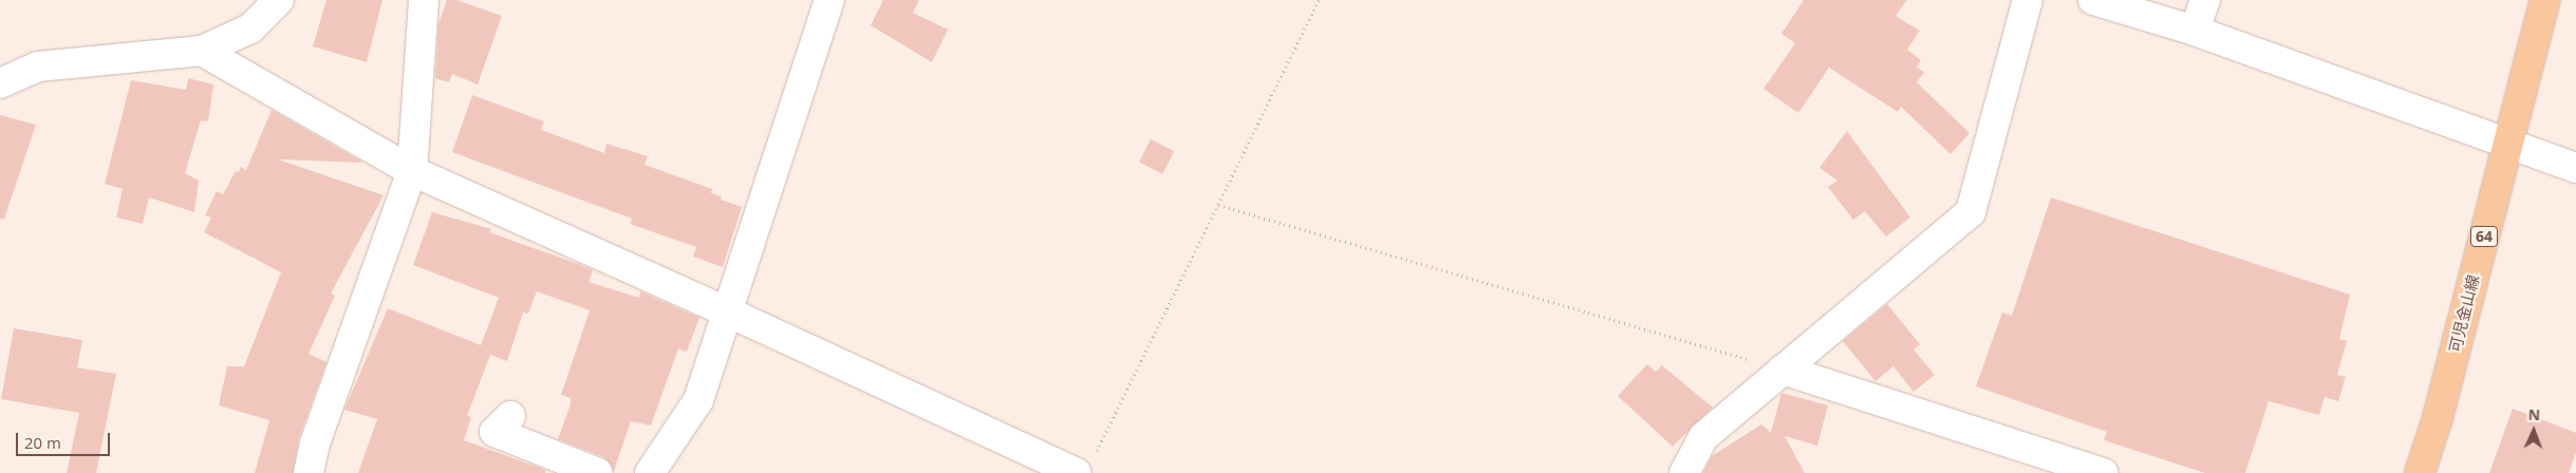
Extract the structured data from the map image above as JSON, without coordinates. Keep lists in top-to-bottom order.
{
  "streets": {
    "main road": ["64", "可児金山線"]
  },
  "scale_bar": "20 m",
  "north": "top"
}
